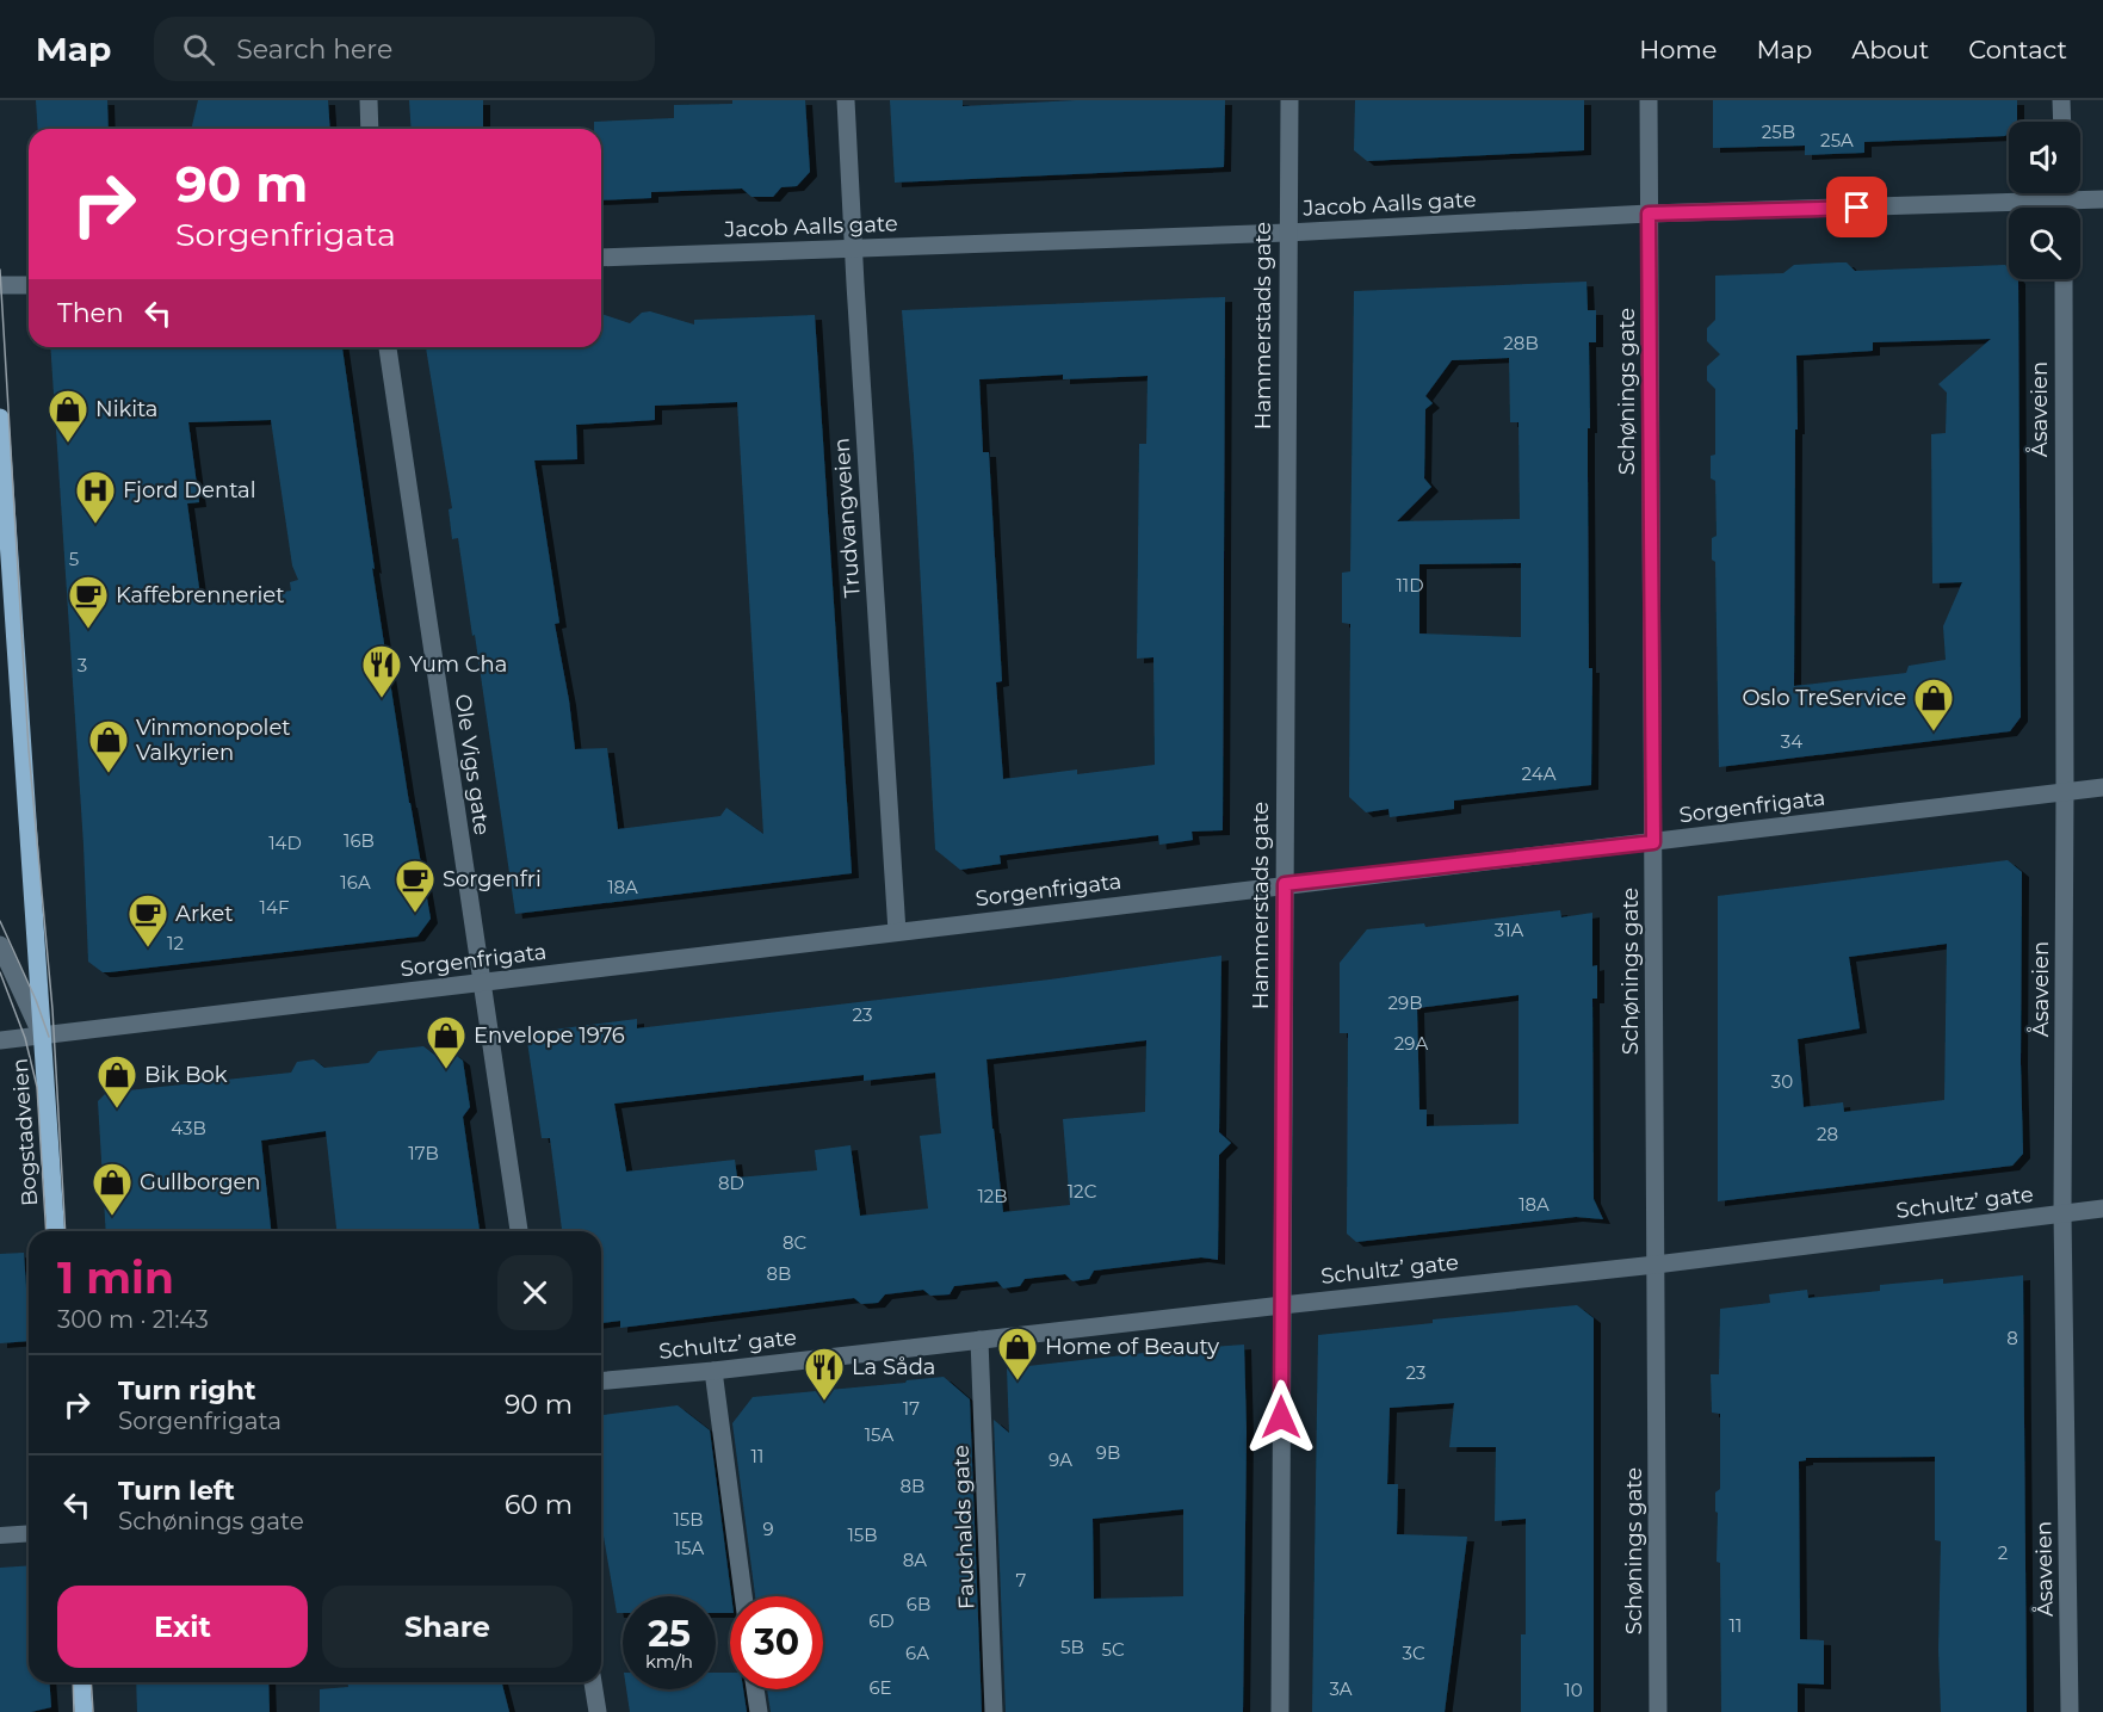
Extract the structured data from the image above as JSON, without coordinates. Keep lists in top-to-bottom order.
{
  "streets": {
    "main road": ["Bogstadveien"],
    "street": [
      "Jacob Aalls gate",
      "Hammerstads gate",
      "Schønings gate",
      "Åsaveien",
      "Trudvangveien",
      "Ole Vigs gate",
      "Sorgenfrigata",
      "Schultz’ gate",
      "Fauchalds gate"
    ]
  },
  "crossings": [
    ["Jacob Aalls gate", "Hammerstads gate"],
    ["Jacob Aalls gate", "Schønings gate"],
    ["Jacob Aalls gate", "Trudvangveien"],
    ["Hammerstads gate", "Sorgenfrigata"],
    ["Hammerstads gate", "Schultz’ gate"],
    ["Schønings gate", "Sorgenfrigata"],
    ["Schønings gate", "Schultz’ gate"],
    ["Åsaveien", "Sorgenfrigata"],
    ["Åsaveien", "Schultz’ gate"],
    ["Trudvangveien", "Sorgenfrigata"],
    ["Ole Vigs gate", "Sorgenfrigata"],
    ["Sorgenfrigata", "Bogstadveien"],
    ["Schultz’ gate", "Fauchalds gate"]
  ],
  "places": {
    "shop": [
      "Nikita",
      "Oslo TreService",
      "Vinmonopolet Valkyrien",
      "Envelope 1976",
      "Bik Bok",
      "Gullborgen",
      "Home of Beauty"
    ],
    "hospital": ["Fjord Dental"],
    "cafe": ["Kaffebrenneriet", "Sorgenfri", "Arket"],
    "restaurant": ["Yum Cha", "La Såda"]
  },
  "house_numbers": [
    "25B",
    "25A",
    "28B",
    "5",
    "11D",
    "3",
    "34",
    "24A",
    "16B",
    "14D",
    "16A",
    "18A",
    "14F",
    "31A",
    "12",
    "29B",
    "23",
    "29A",
    "30",
    "43B",
    "28",
    "17B",
    "8D",
    "12C",
    "12B",
    "18A",
    "8C",
    "8B",
    "8",
    "23",
    "17",
    "15A",
    "9B",
    "11",
    "9A",
    "8B",
    "15B",
    "9",
    "15B",
    "15A",
    "2",
    "8A",
    "7",
    "6B",
    "6D",
    "11",
    "5B",
    "5C",
    "6A",
    "3C",
    "6E",
    "3A",
    "10"
  ],
  "page": {
    "header": "Map",
    "search": "Search here",
    "nav": [
      "Home",
      "Map",
      "About",
      "Contact"
    ],
    "turn": ["90 m", "Sorgenfrigata"],
    "then": "Then",
    "heading": ["1 min", "300 m · 21:43"],
    "list": [
      {
        "name": "Turn right",
        "note": "Sorgenfrigata",
        "value": "90 m"
      },
      {
        "name": "Turn left",
        "note": "Schønings gate",
        "value": "60 m"
      }
    ],
    "buttons": ["Exit", "Share"],
    "speed": "25 km/h",
    "limit": "30"
  }
}
